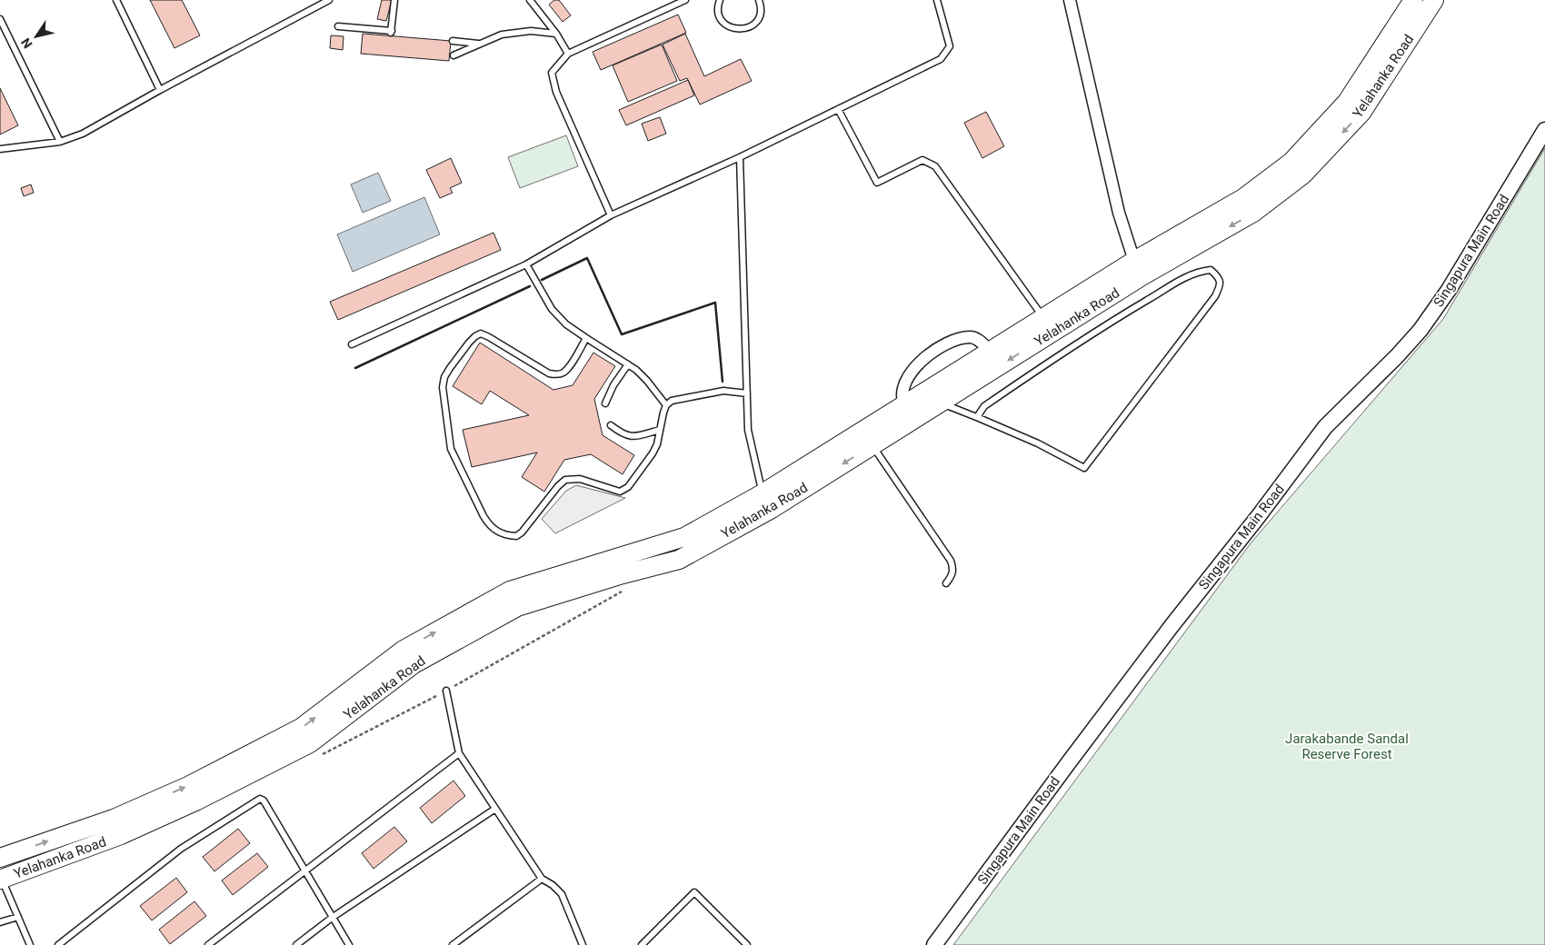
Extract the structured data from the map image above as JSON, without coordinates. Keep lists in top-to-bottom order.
{
  "streets": {
    "main road": ["Yelahanka Road"],
    "street": ["Singapura Main Road"]
  },
  "parks": ["Jarakabande Sandal Reserve Forest"],
  "north": "bottom left"
}
